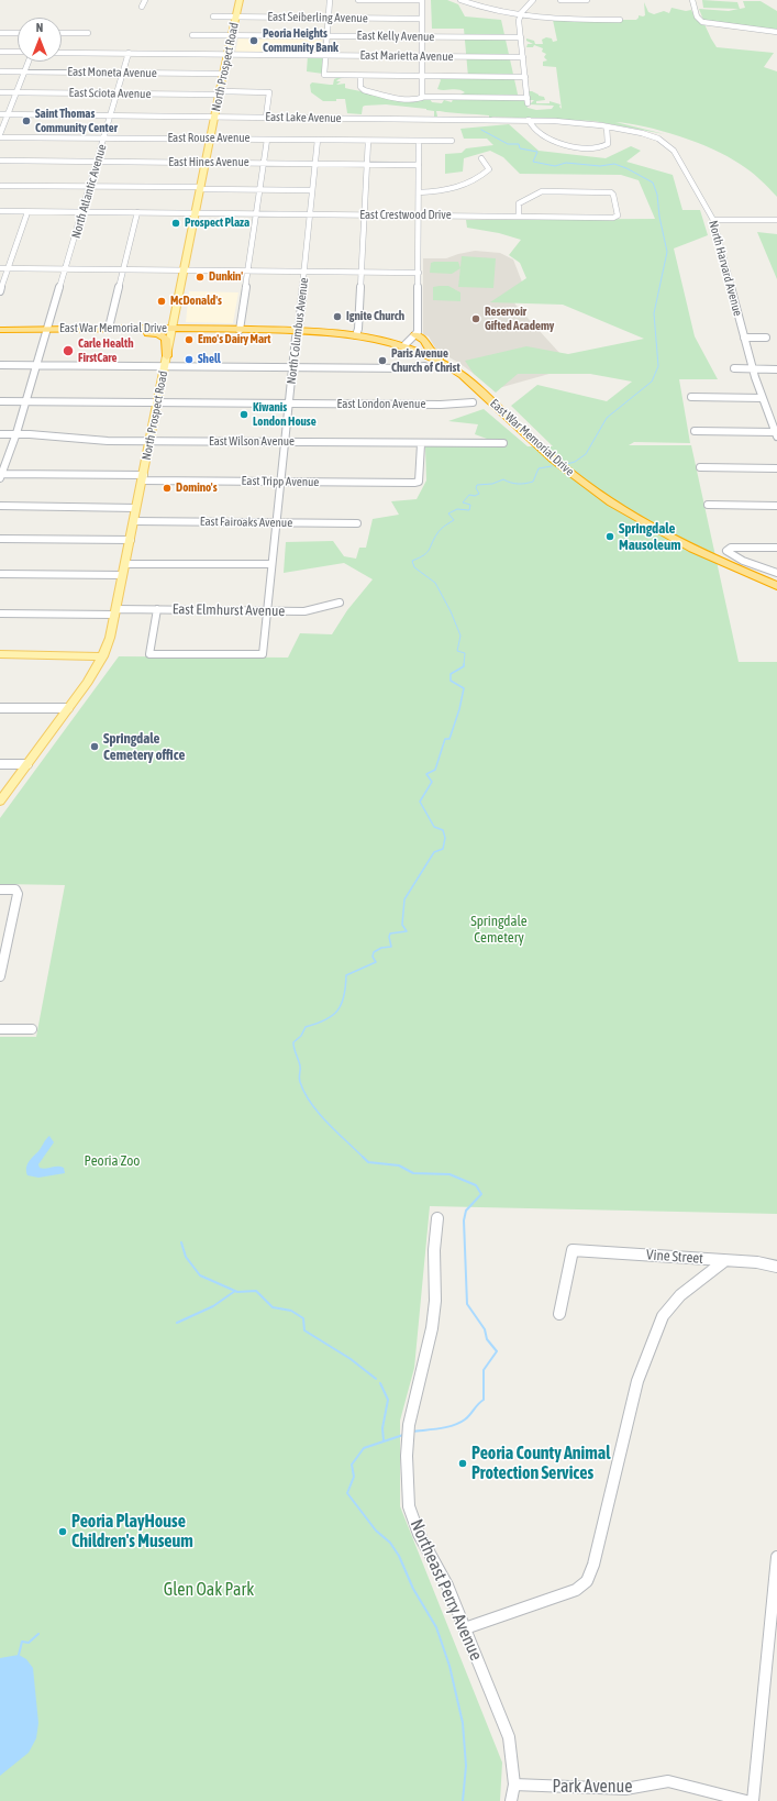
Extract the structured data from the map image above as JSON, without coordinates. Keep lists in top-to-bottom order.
{
  "streets": {
    "highway": ["East War Memorial Drive"],
    "main road": ["North Prospect Road"],
    "street": [
      "East Seiberling Avenue",
      "East Kelly Avenue",
      "East Marietta Avenue",
      "East Moneta Avenue",
      "East Sciota Avenue",
      "East Lake Avenue",
      "East Rouse Avenue",
      "East Hines Avenue",
      "North Atlantic Avenue",
      "East Crestwood Drive",
      "North Harvard Avenue",
      "North Columbus Avenue",
      "East London Avenue",
      "East Wilson Avenue",
      "East Tripp Avenue",
      "East Fairoaks Avenue",
      "East Elmhurst Avenue",
      "Vine Street",
      "Northeast Perry Avenue",
      "Park Avenue"
    ]
  },
  "crossings": [
    ["East Seiberling Avenue", "North Prospect Road"],
    ["East Kelly Avenue", "North Prospect Road"],
    ["East Marietta Avenue", "North Prospect Road"],
    ["East Marietta Avenue", "North Atlantic Avenue"],
    ["North Prospect Road", "East Moneta Avenue"],
    ["North Prospect Road", "East Sciota Avenue"],
    ["North Prospect Road", "East Lake Avenue"],
    ["North Prospect Road", "East Rouse Avenue"],
    ["North Prospect Road", "East Hines Avenue"],
    ["North Prospect Road", "East Crestwood Drive"],
    ["North Prospect Road", "East War Memorial Drive"],
    ["North Prospect Road", "East London Avenue"],
    ["North Prospect Road", "East Wilson Avenue"],
    ["North Prospect Road", "East Tripp Avenue"],
    ["North Prospect Road", "East Fairoaks Avenue"],
    ["North Prospect Road", "East Elmhurst Avenue"],
    ["East Moneta Avenue", "North Atlantic Avenue"],
    ["East Sciota Avenue", "East Lake Avenue"],
    ["East Sciota Avenue", "North Atlantic Avenue"],
    ["East Lake Avenue", "North Atlantic Avenue"],
    ["East Lake Avenue", "North Harvard Avenue"],
    ["East Rouse Avenue", "North Atlantic Avenue"],
    ["East Rouse Avenue", "North Columbus Avenue"],
    ["East Hines Avenue", "North Atlantic Avenue"],
    ["East Hines Avenue", "North Columbus Avenue"],
    ["North Atlantic Avenue", "East Crestwood Drive"],
    ["North Atlantic Avenue", "East War Memorial Drive"],
    ["North Atlantic Avenue", "East London Avenue"],
    ["North Atlantic Avenue", "East Wilson Avenue"],
    ["North Atlantic Avenue", "East Tripp Avenue"],
    ["East Crestwood Drive", "North Columbus Avenue"],
    ["East War Memorial Drive", "North Columbus Avenue"],
    ["North Columbus Avenue", "East London Avenue"],
    ["North Columbus Avenue", "East Wilson Avenue"],
    ["North Columbus Avenue", "East Tripp Avenue"],
    ["North Columbus Avenue", "East Fairoaks Avenue"],
    ["North Columbus Avenue", "East Elmhurst Avenue"],
    ["East Wilson Avenue", "East Tripp Avenue"],
    ["Northeast Perry Avenue", "Park Avenue"]
  ],
  "parks": ["Springdale Cemetery", "Peoria Zoo", "Glen Oak Park"],
  "places": [
    "Peoria Heights Community Bank",
    "Saint Thomas Community Center",
    "Prospect Plaza",
    "Dunkin'",
    "McDonald's",
    "Ignite Church",
    "Reservoir Gifted Academy",
    "Emo's Dairy Mart",
    "Carle Health FirstCare",
    "Shell",
    "Paris Avenue Church of Christ",
    "Kiwanis London House",
    "Domino's",
    "Springdale Mausoleum",
    "Springdale Cemetery office",
    "Peoria County Animal Protection Services",
    "Peoria PlayHouse Children's Museum"
  ],
  "north": "top"
}
